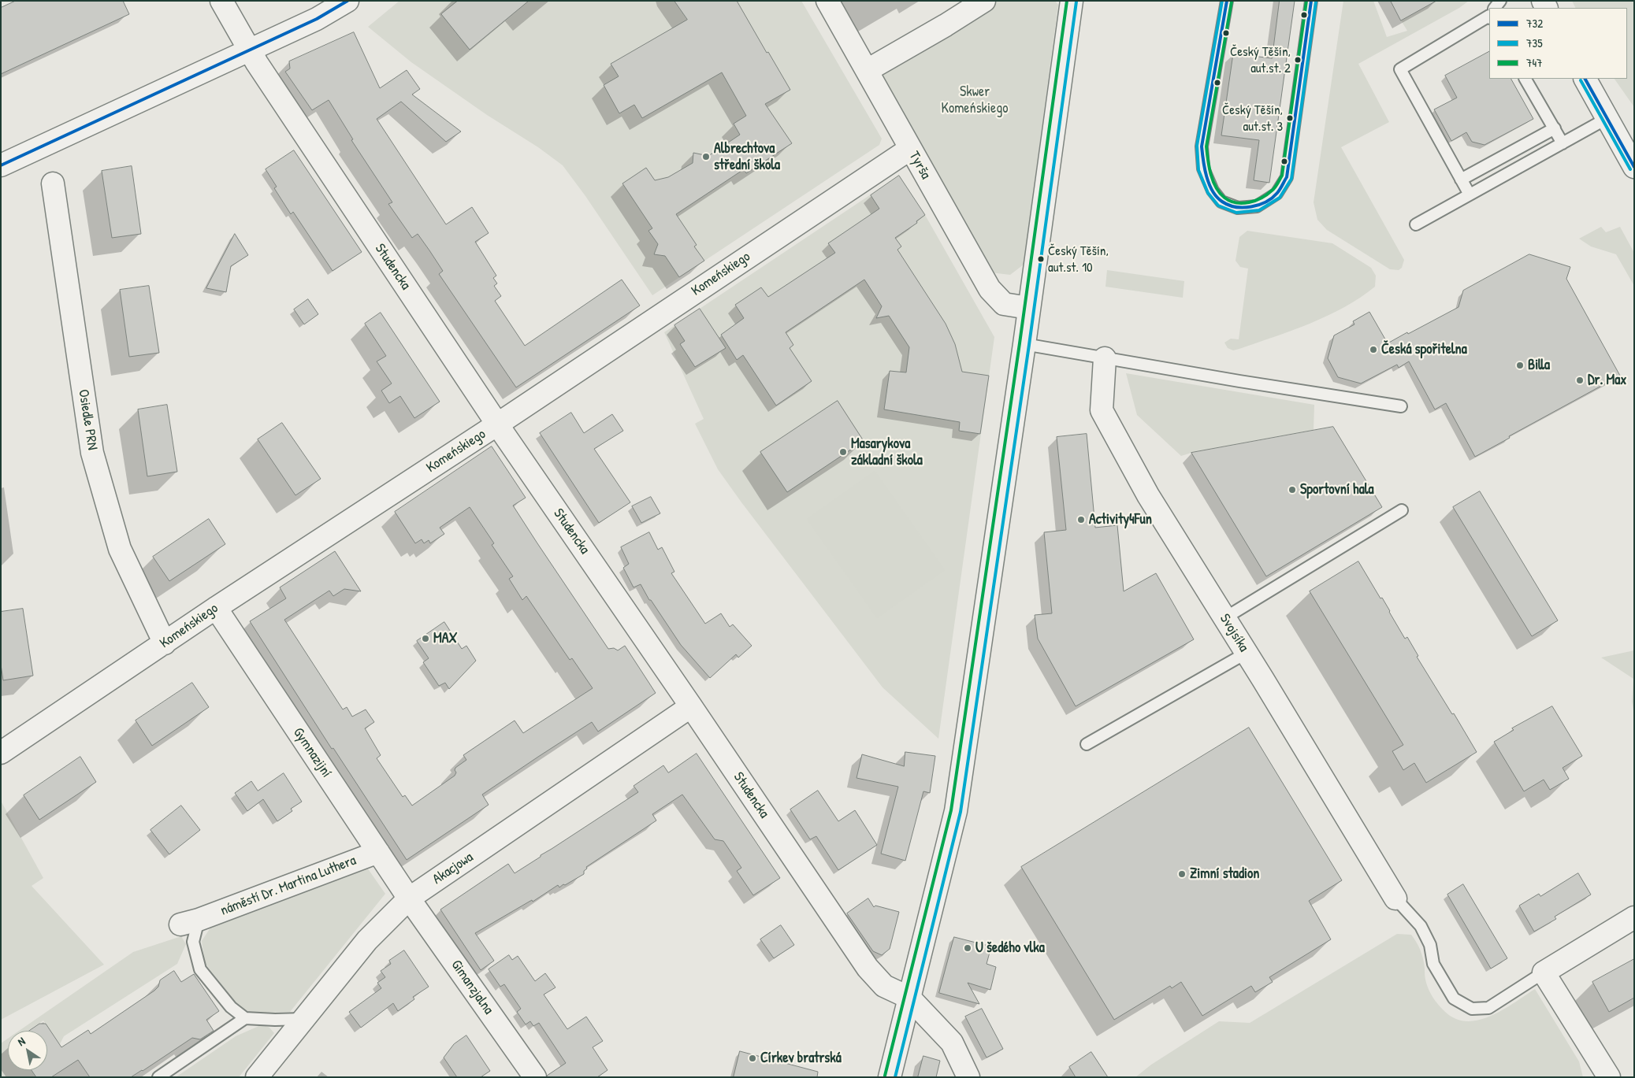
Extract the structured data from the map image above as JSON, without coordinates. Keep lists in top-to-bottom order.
{
  "streets": {
    "street": [
      "Tyrša",
      "Studencka",
      "Komeńskiego",
      "Osiedle PRN",
      "Svojsíka",
      "Gymnazijní",
      "Akacjowa",
      "náměstí Dr. Martina Luthera",
      "Gimanzjalna"
    ]
  },
  "crossings": [
    ["Tyrša", "Komeńskiego"],
    ["Studencka", "Komeńskiego"],
    ["Studencka", "Akacjowa"],
    ["Komeńskiego", "Osiedle PRN"],
    ["Komeńskiego", "Gymnazijní"],
    ["Gymnazijní", "Akacjowa"],
    ["Gymnazijní", "náměstí Dr. Martina Luthera"],
    ["Gymnazijní", "Gimanzjalna"],
    ["Akacjowa", "Gimanzjalna"]
  ],
  "parks": ["Skwer Komeńskiego"],
  "places": [
    "Český Těšín, aut.st. 2",
    "Český Těšín, aut.st. 3",
    "Albrechtova střední škola",
    "Český Těšín, aut.st. 10",
    "Česká spořitelna",
    "Billa",
    "Dr. Max",
    "Masarykova základní škola",
    "Sportovní hala",
    "Activity4Fun",
    "MAX",
    "Zimní stadion",
    "U šedého vlka",
    "Církev bratrská"
  ],
  "lines": ["transit line 732", "transit line 735", "transit line 747"],
  "legend": ["732", "735", "747"],
  "north": "top left"
}
